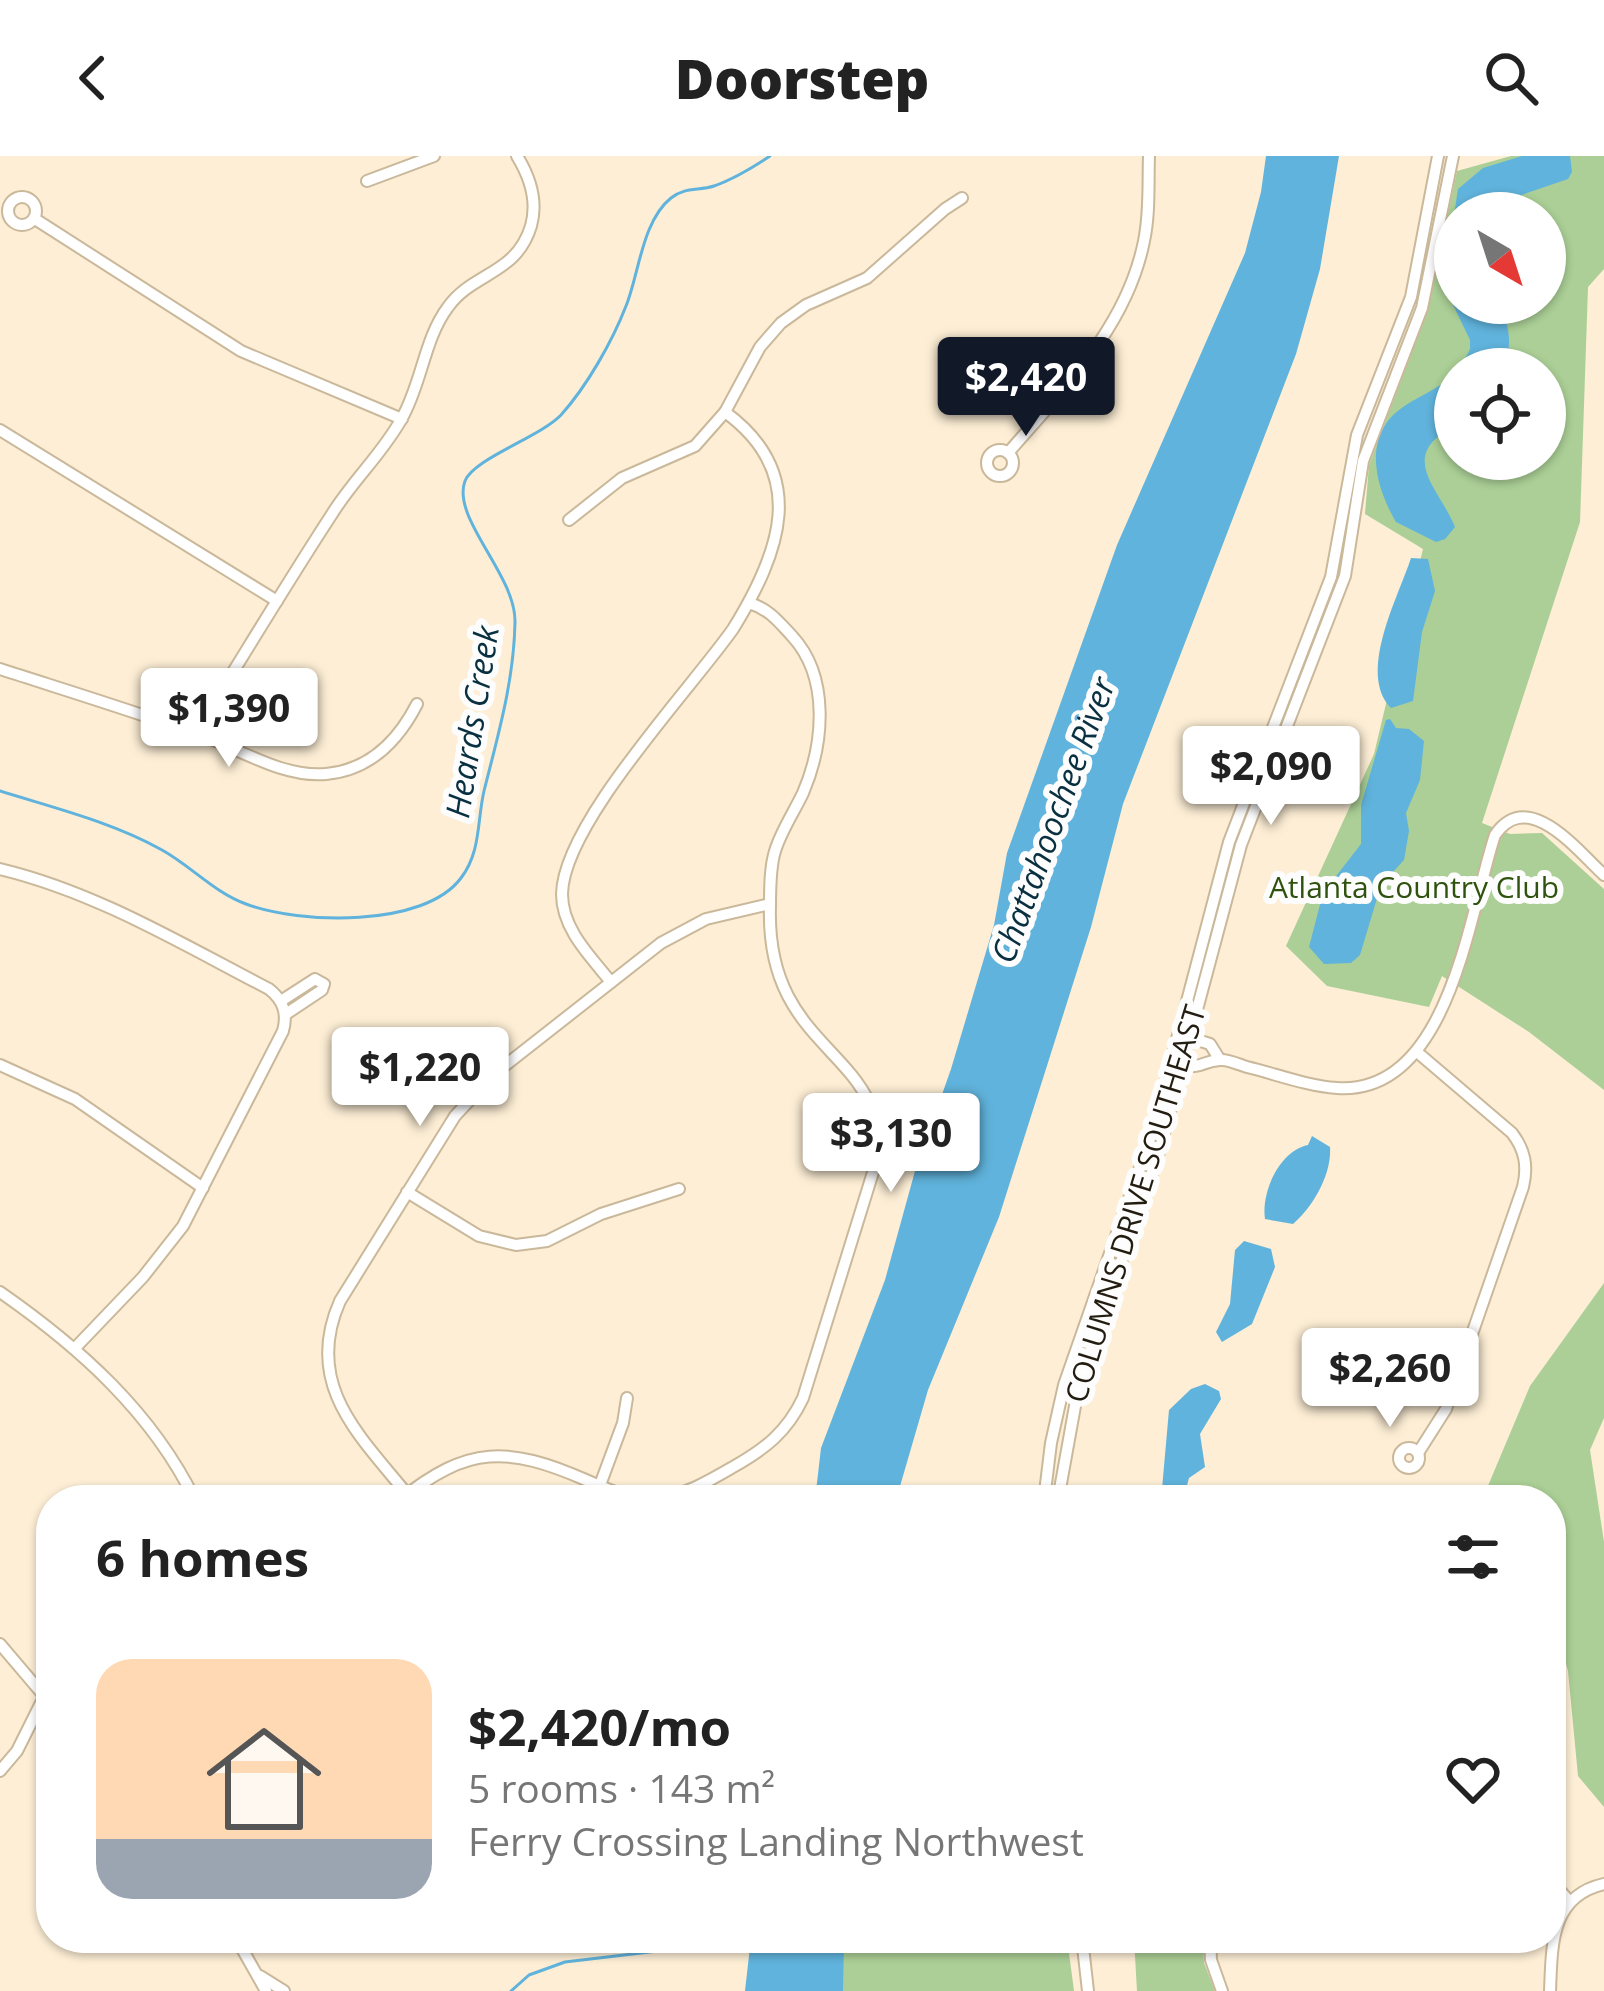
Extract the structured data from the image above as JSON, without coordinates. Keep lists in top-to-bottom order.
{
  "streets": {
    "street": ["COLUMNS DRIVE SOUTHEAST"]
  },
  "water": ["Heards Creek", "Chattahoochee River"],
  "parks": ["Atlanta Country Club"],
  "north": "bottom right",
  "page": {
    "header": "Doorstep",
    "price": [
      "$2,420",
      "$1,390",
      "$2,090",
      "$1,220",
      "$3,130",
      "$2,260"
    ],
    "heading": "6 homes",
    "list": [
      {
        "name": "$2,420/mo",
        "note": "5 rooms · 143 m² · Ferry Crossing Landing Northwest"
      }
    ]
  }
}
